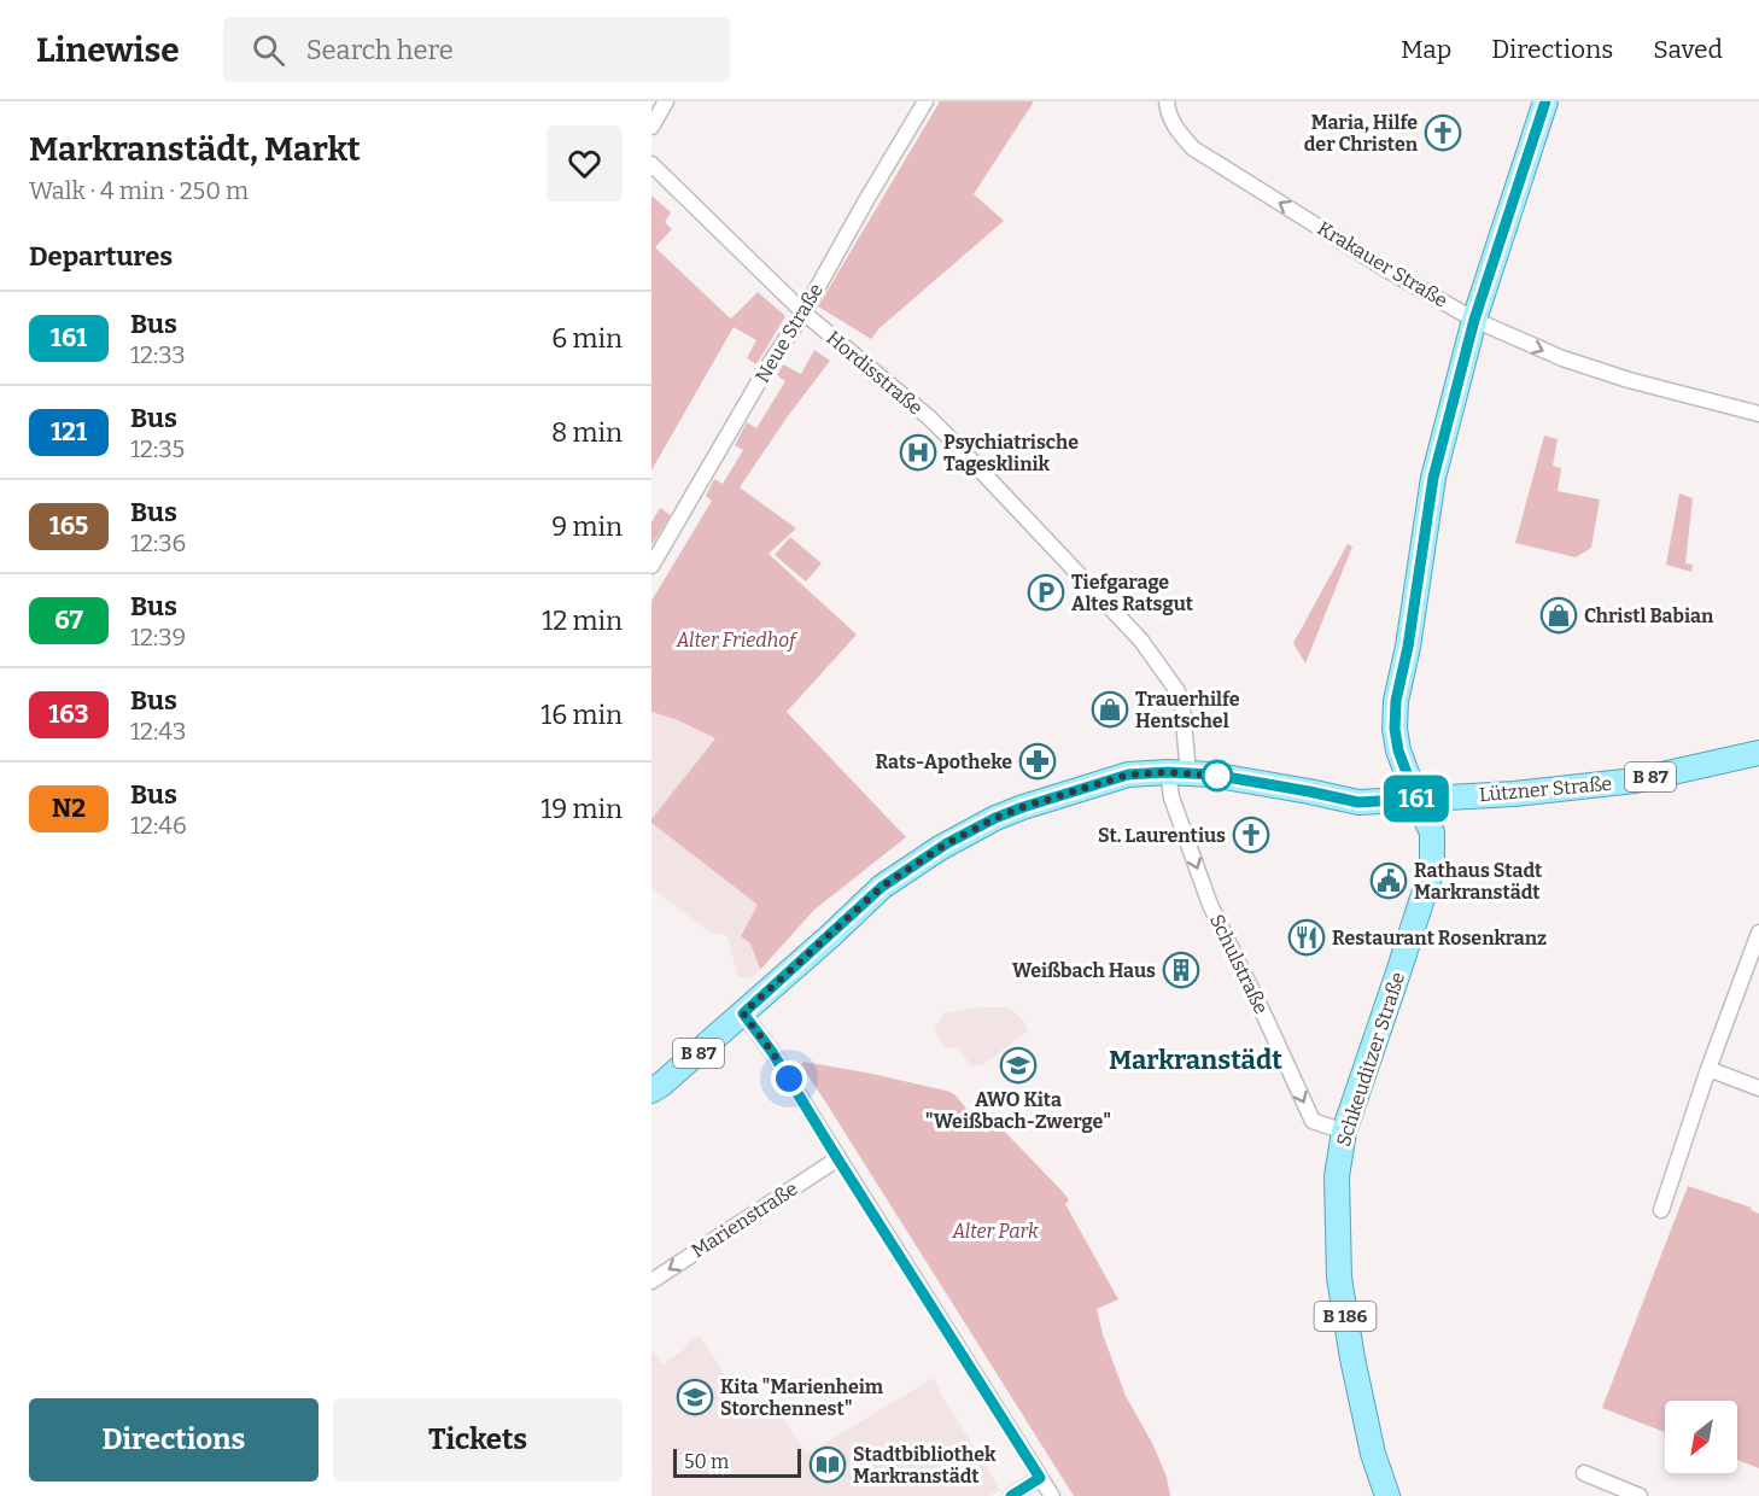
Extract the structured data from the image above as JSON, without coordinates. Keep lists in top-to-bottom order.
{
  "streets": {
    "main road": [
      "B 87",
      "Lützner Straße",
      "Schkeuditzer Straße",
      "B 186"
    ],
    "street": [
      "Krakauer Straße",
      "Neue Straße",
      "Hordisstraße",
      "Schulstraße",
      "Marienstraße"
    ]
  },
  "crossings": [
    ["Krakauer Straße", "B 186"],
    ["Neue Straße", "Hordisstraße"],
    ["Hordisstraße", "B 87"],
    ["Hordisstraße", "Schulstraße"],
    ["B 87", "Lützner Straße"],
    ["B 87", "Schulstraße"],
    ["B 87", "Schkeuditzer Straße"],
    ["B 87", "B 186"],
    ["Lützner Straße", "Schkeuditzer Straße"],
    ["Lützner Straße", "B 186"],
    ["Schulstraße", "Schkeuditzer Straße"],
    ["Schkeuditzer Straße", "B 186"]
  ],
  "one_way": ["Schulstraße", "Marienstraße"],
  "districts": ["Markranstädt"],
  "parks": ["Alter Friedhof", "Alter Park"],
  "places": {
    "church": ["Maria, Hilfe der Christen", "St. Laurentius"],
    "hospital": ["Psychiatrische Tagesklinik"],
    "parking": ["Tiefgarage Altes Ratsgut"],
    "shop": ["Christl Babian", "Trauerhilfe Hentschel"],
    "pharmacy": ["Rats-Apotheke"],
    "public building": ["Rathaus Stadt Markranstädt"],
    "restaurant": ["Restaurant Rosenkranz"],
    "building": ["Weißbach Haus"],
    "school or university": ["AWO Kita \"Weißbach-Zwerge\"", "Kita \"Marienheim Storchennest\""],
    "library": ["Stadtbibliothek Markranstädt"]
  },
  "lines": ["bus line 161"],
  "scale_bar": "50 m",
  "north": "bottom left",
  "page": {
    "header": "Linewise",
    "search": "Search here",
    "nav": ["Map", "Directions", "Saved"],
    "heading": [
      ["Markranstädt, Markt", "Walk · 4 min · 250 m"],
      "Departures"
    ],
    "on_map": "161",
    "list": [
      {
        "mark": "161",
        "name": "Bus",
        "note": "12:33",
        "value": "6 min"
      },
      {
        "mark": "121",
        "name": "Bus",
        "note": "12:35",
        "value": "8 min"
      },
      {
        "mark": "165",
        "name": "Bus",
        "note": "12:36",
        "value": "9 min"
      },
      {
        "mark": "67",
        "name": "Bus",
        "note": "12:39",
        "value": "12 min"
      },
      {
        "mark": "163",
        "name": "Bus",
        "note": "12:43",
        "value": "16 min"
      },
      {
        "mark": "N2",
        "name": "Bus",
        "note": "12:46",
        "value": "19 min"
      }
    ],
    "buttons": ["Directions", "Tickets"],
    "scale": "50 m"
  }
}
